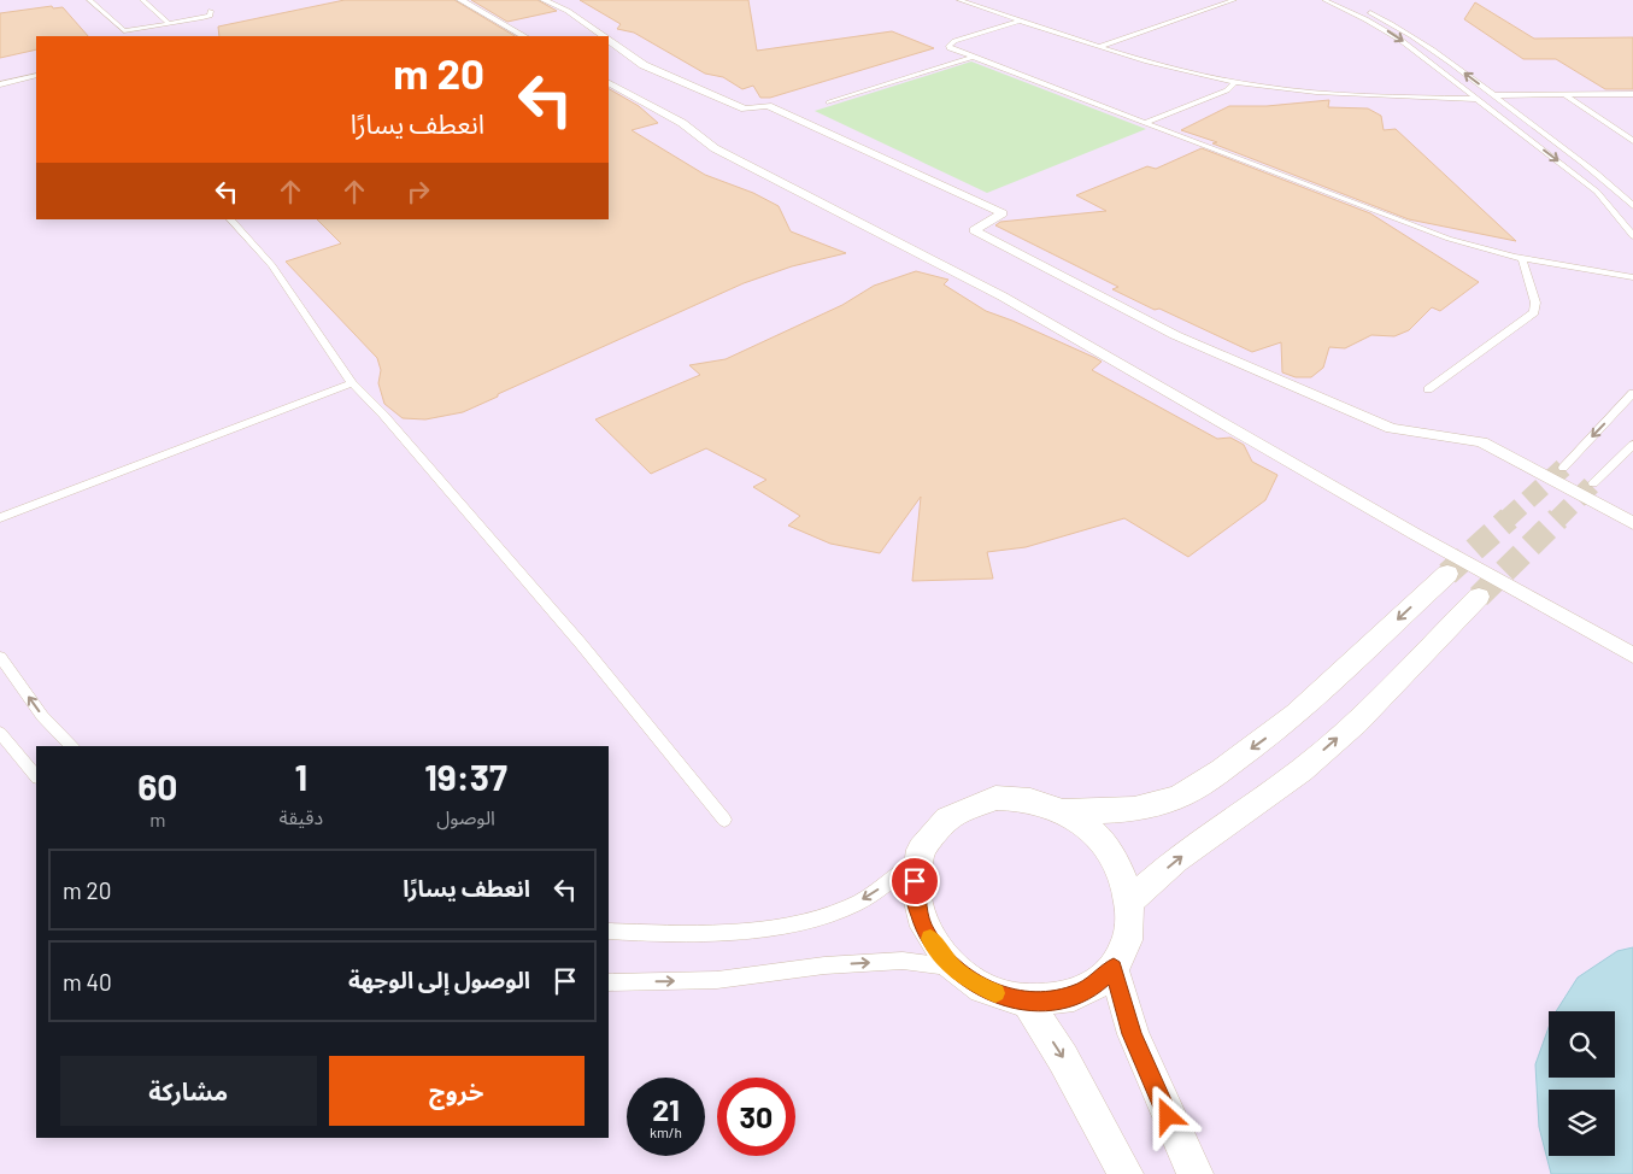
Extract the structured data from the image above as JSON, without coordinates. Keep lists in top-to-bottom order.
{
  "page": {
    "turn": ["20 m", "انعطف يسارًا"],
    "eta": [
      "19:37",
      "الوصول",
      "1",
      "دقيقة",
      "60",
      "m"
    ],
    "list": [
      {
        "name": "انعطف يسارًا",
        "value": "20 m"
      },
      {
        "name": "الوصول إلى الوجهة",
        "value": "40 m"
      }
    ],
    "buttons": ["خروج", "مشاركة"],
    "speed": "21 km/h",
    "limit": "30"
  }
}
